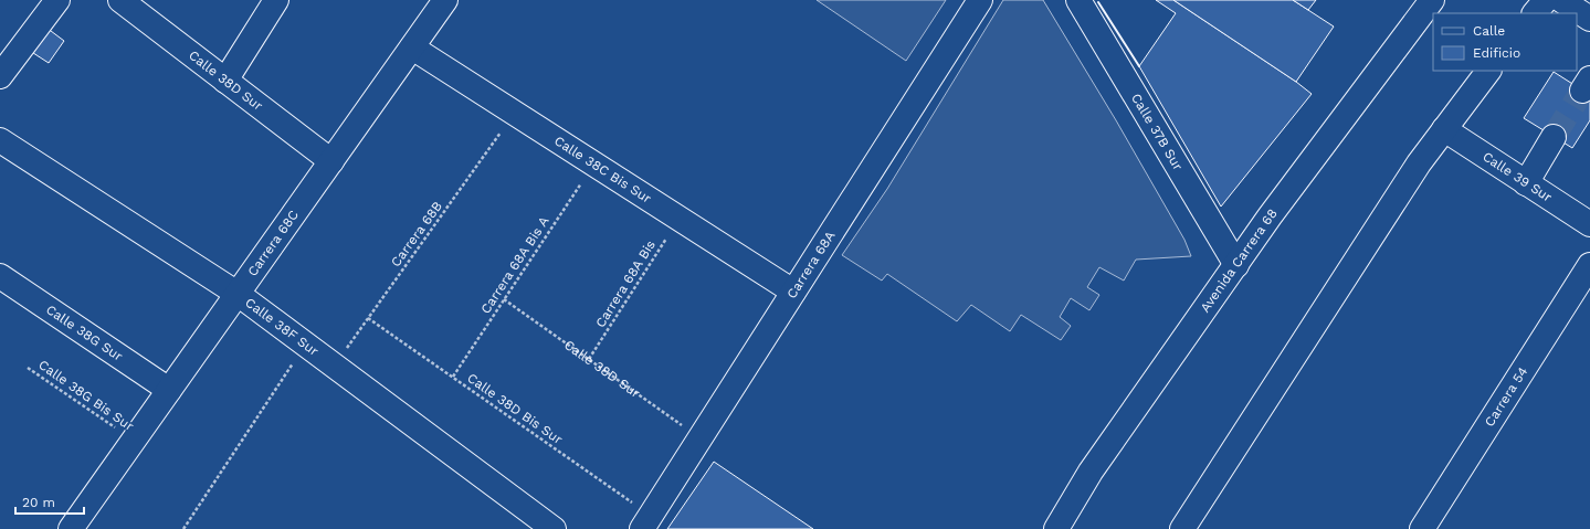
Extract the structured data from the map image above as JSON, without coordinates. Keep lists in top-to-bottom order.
{
  "streets": {
    "street": [
      "Calle 38D Sur",
      "Calle 37B Sur",
      "Calle 38C Bis Sur",
      "Calle 39 Sur",
      "Carrera 68C",
      "Avenida Carrera 68",
      "Carrera 68A",
      "Calle 38F Sur",
      "Calle 38G Sur",
      "Carrera 54"
    ],
    "path": [
      "Carrera 68B",
      "Carrera 68A Bis A",
      "Carrera 68A Bis",
      "Calle 38G Bis Sur",
      "Calle 38D Bis Sur"
    ]
  },
  "crossings": [
    ["Calle 38D Sur", "Carrera 68C"],
    ["Calle 38D Sur", "Carrera 68A Bis A"],
    ["Calle 38D Sur", "Carrera 68A"],
    ["Calle 38D Sur", "Carrera 68A Bis"],
    ["Calle 37B Sur", "Avenida Carrera 68"],
    ["Calle 38C Bis Sur", "Carrera 68B"],
    ["Calle 38C Bis Sur", "Carrera 68C"],
    ["Calle 38C Bis Sur", "Carrera 68A Bis A"],
    ["Calle 38C Bis Sur", "Carrera 68A"],
    ["Calle 38C Bis Sur", "Carrera 68A Bis"],
    ["Carrera 68B", "Calle 38F Sur"],
    ["Carrera 68B", "Calle 38D Bis Sur"],
    ["Carrera 68C", "Calle 38F Sur"],
    ["Carrera 68C", "Calle 38G Sur"],
    ["Carrera 68C", "Calle 38G Bis Sur"],
    ["Carrera 68A Bis A", "Calle 38D Bis Sur"],
    ["Carrera 68A", "Calle 38D Bis Sur"]
  ],
  "legend": ["Calle", "Edificio"],
  "scale_bar": "20 m"
}
